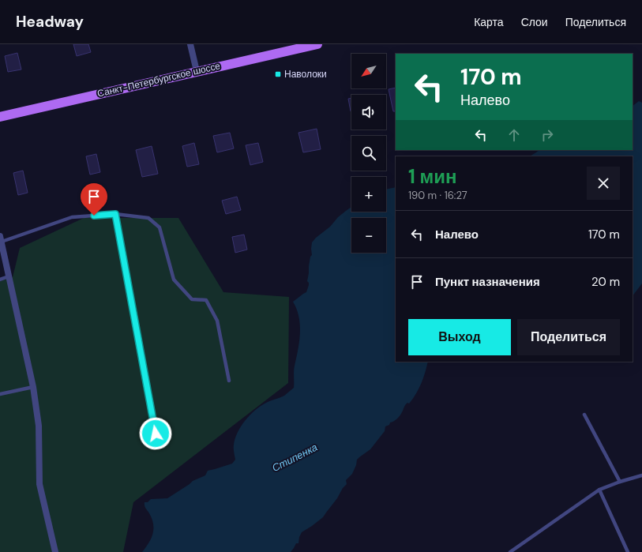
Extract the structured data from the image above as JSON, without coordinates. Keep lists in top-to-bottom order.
{
  "streets": {
    "main road": ["Санкт-Петербургское шоссе"]
  },
  "water": ["Стипенка"],
  "places": {
    "transit": ["Наволоки"]
  },
  "north": "bottom left",
  "page": {
    "header": "Headway",
    "nav": ["Карта", "Слои", "Поделиться"],
    "map_buttons": ["+", "−"],
    "turn": ["170 m", "Налево"],
    "heading": ["1 мин", "190 m · 16:27"],
    "list": [
      {
        "name": "Налево",
        "value": "170 m"
      },
      {
        "name": "Пункт назначения",
        "value": "20 m"
      }
    ],
    "buttons": ["Выход", "Поделиться"]
  }
}
